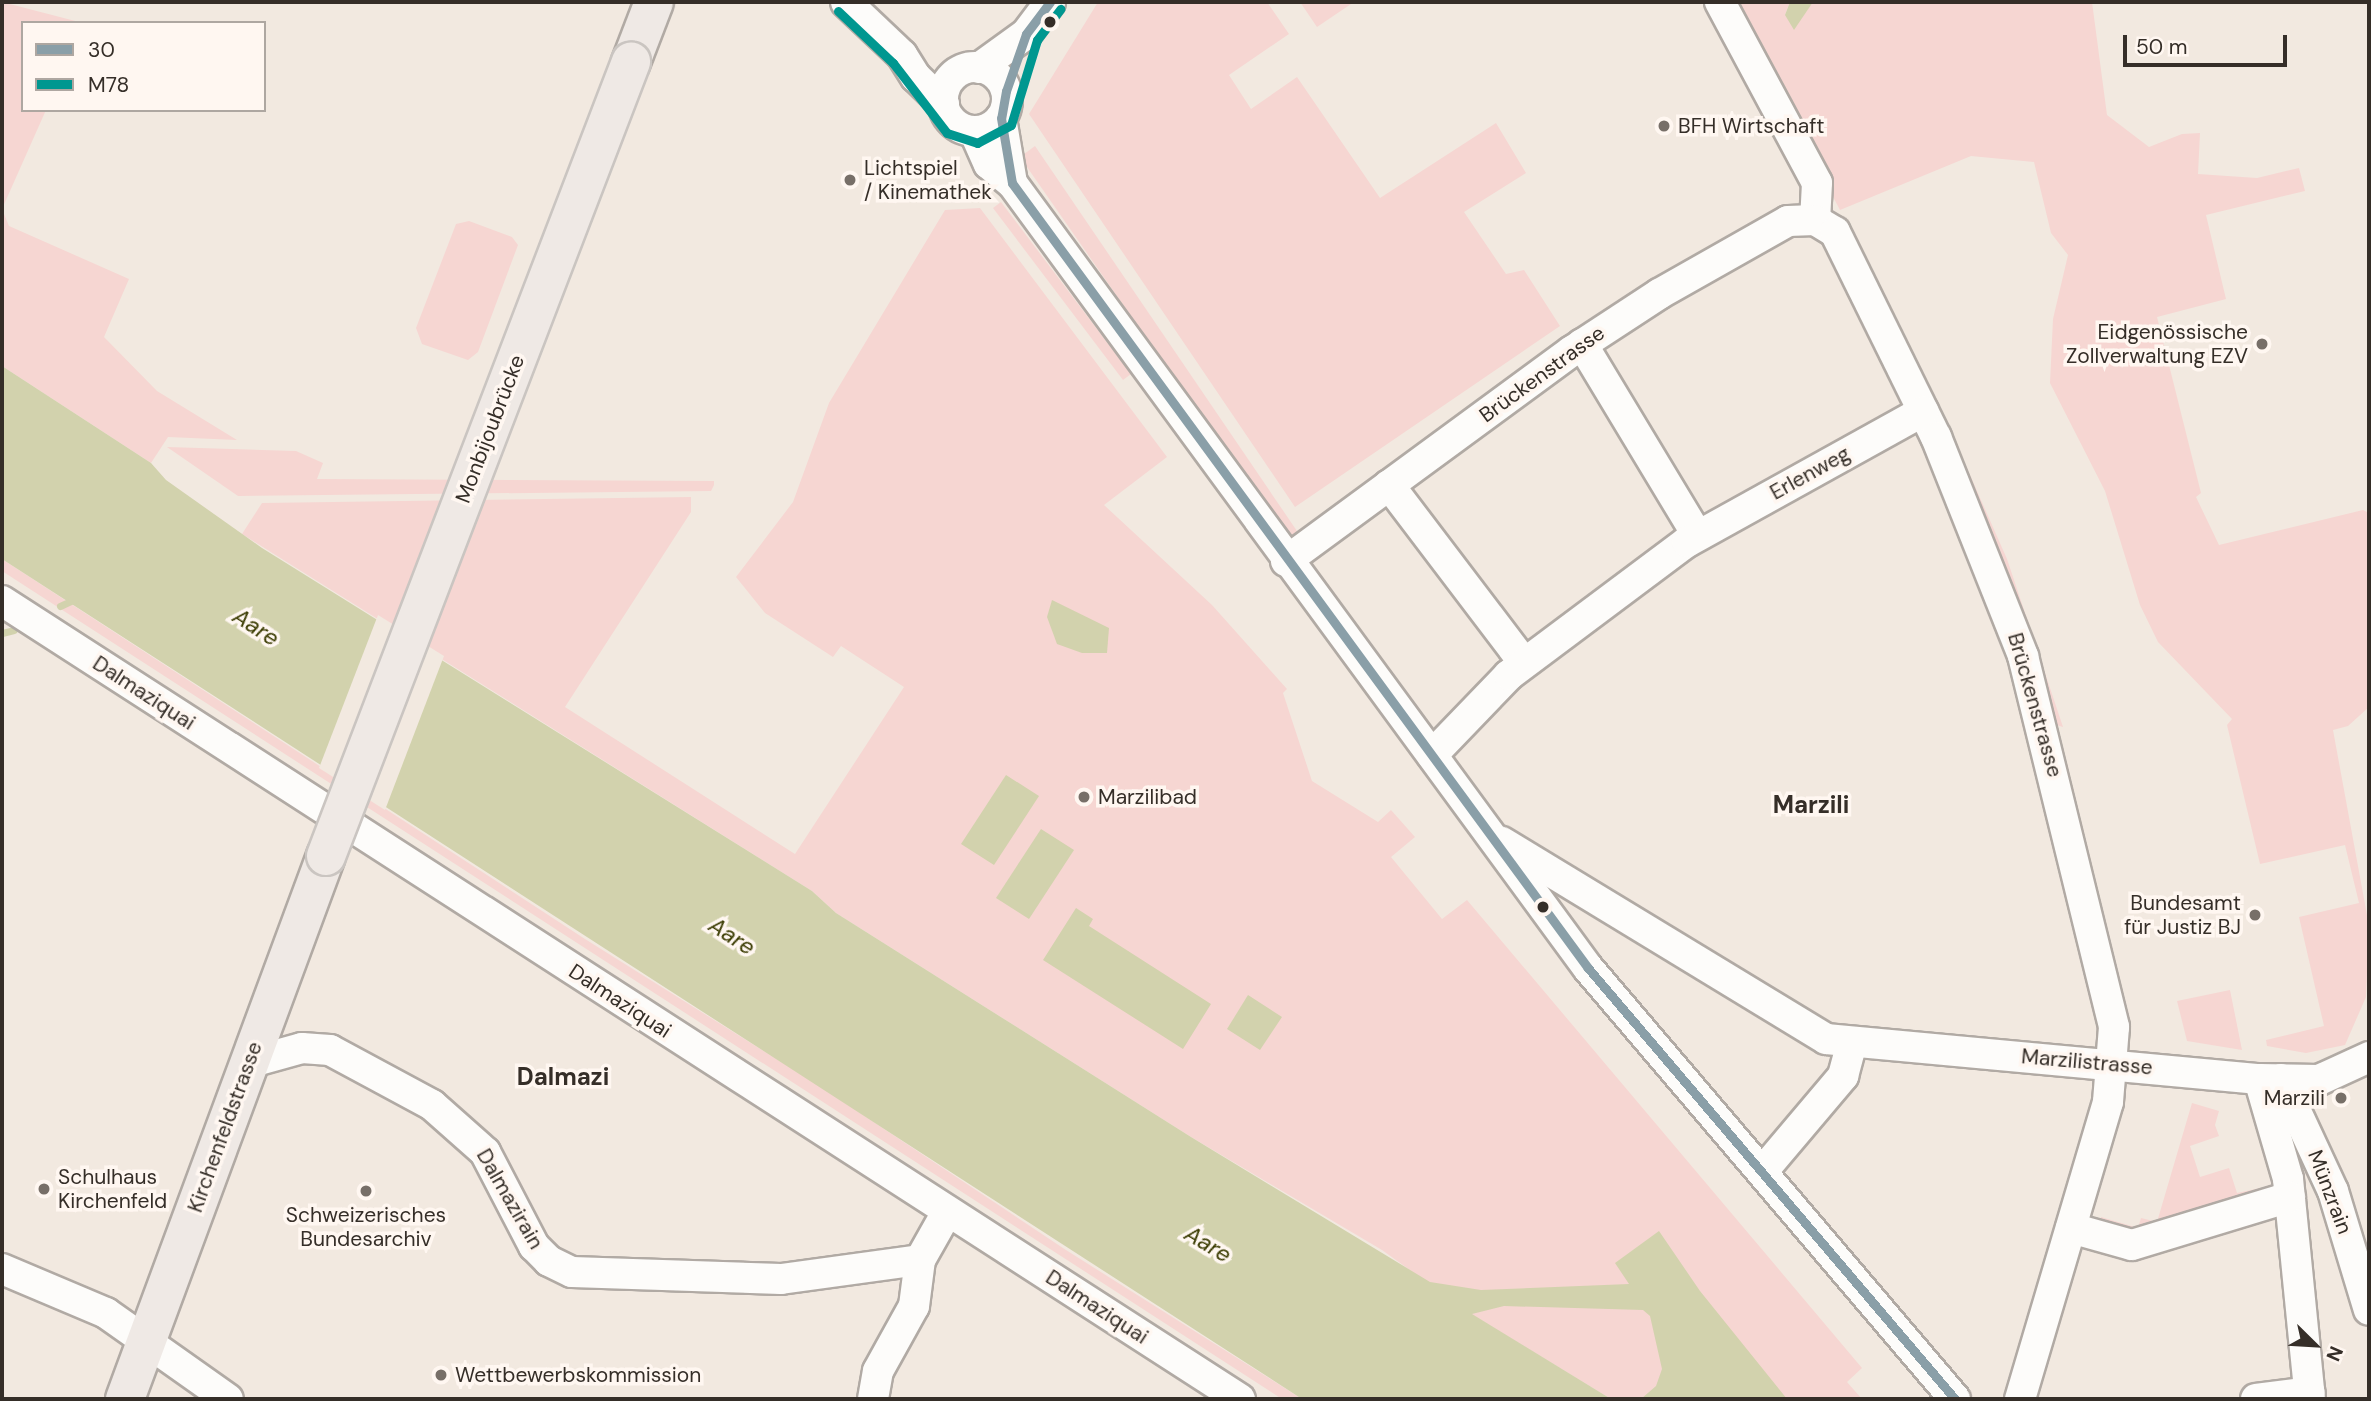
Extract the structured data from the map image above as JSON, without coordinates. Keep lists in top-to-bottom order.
{
  "streets": {
    "main road": ["Monbijoubrücke", "Kirchenfeldstrasse"],
    "street": [
      "Brückenstrasse",
      "Erlenweg",
      "Dalmaziquai",
      "Marzilistrasse",
      "Münzrain",
      "Dalmazirain"
    ]
  },
  "crossings": [
    ["Brückenstrasse", "Erlenweg"],
    ["Brückenstrasse", "Marzilistrasse"],
    ["Monbijoubrücke", "Kirchenfeldstrasse"],
    ["Erlenweg", "Marzilistrasse"],
    ["Marzilistrasse", "Münzrain"],
    ["Kirchenfeldstrasse", "Dalmazirain"]
  ],
  "districts": ["Marzili", "Dalmazi"],
  "water": ["Aare"],
  "places": [
    "BFH Wirtschaft",
    "Lichtspiel / Kinemathek",
    "Eidgenössische Zollverwaltung EZV",
    "Marzilibad",
    "Bundesamt für Justiz BJ",
    "Marzili",
    "Schulhaus Kirchenfeld",
    "Schweizerisches Bundesarchiv",
    "Wettbewerbskommission"
  ],
  "lines": ["transit line 30", "transit line M78"],
  "legend": ["30", "M78"],
  "scale_bar": "50 m",
  "north": "bottom right"
}
